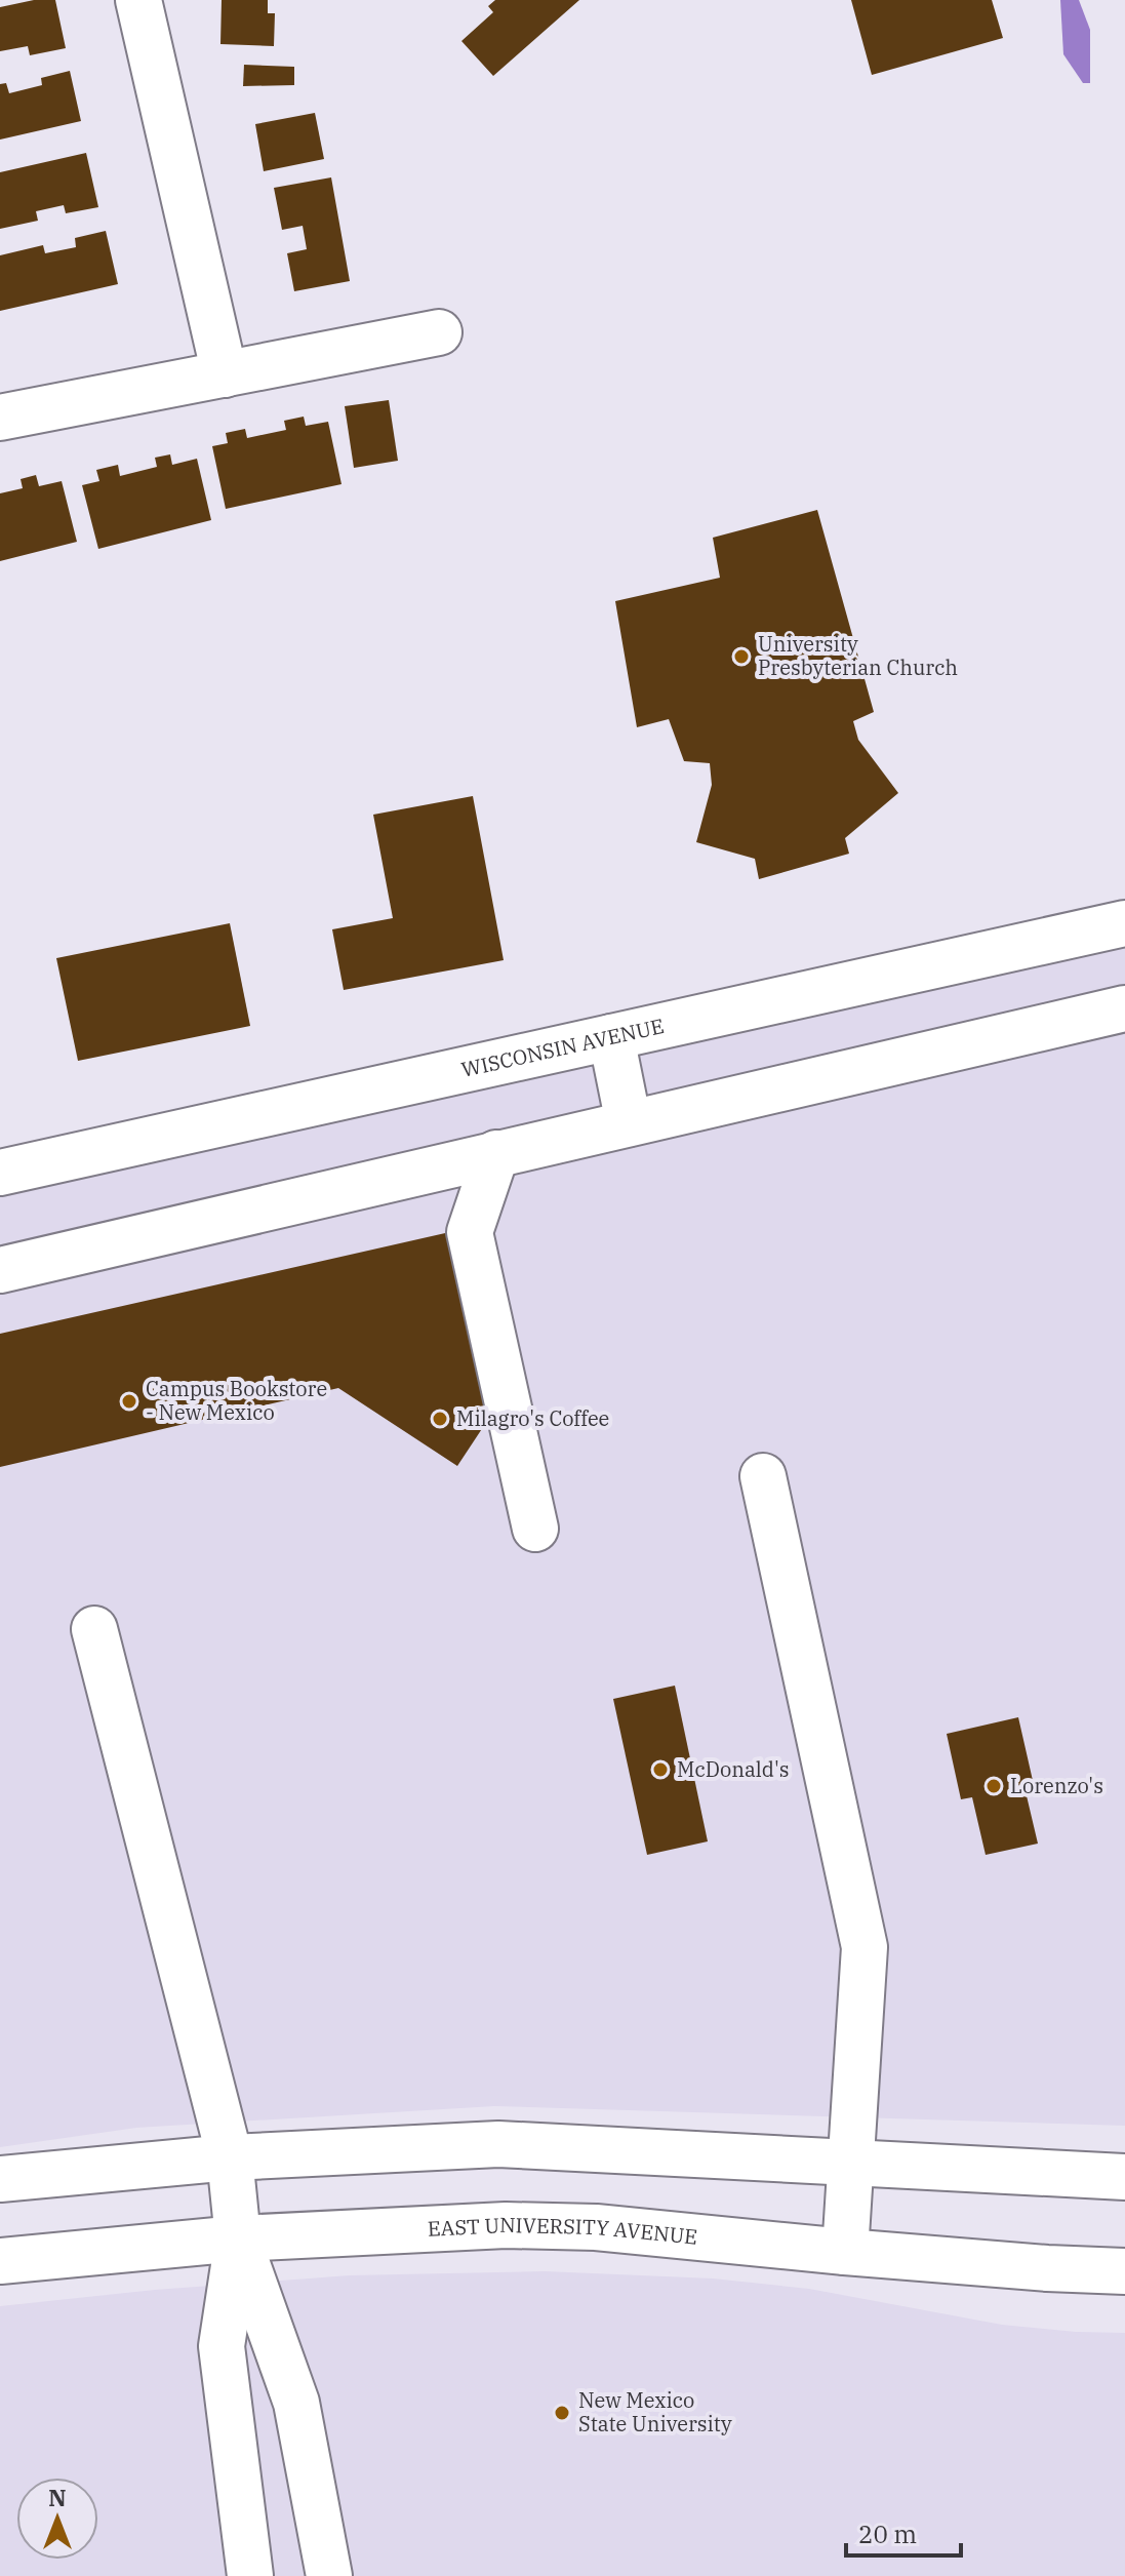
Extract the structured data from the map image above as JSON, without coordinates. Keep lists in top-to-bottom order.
{
  "streets": {
    "main road": ["WISCONSIN AVENUE", "EAST UNIVERSITY AVENUE"]
  },
  "places": [
    "University Presbyterian Church",
    "Campus Bookstore - New Mexico",
    "Milagro's Coffee",
    "McDonald's",
    "Lorenzo's",
    "New Mexico State University"
  ],
  "scale_bar": "20 m",
  "north": "top"
}
